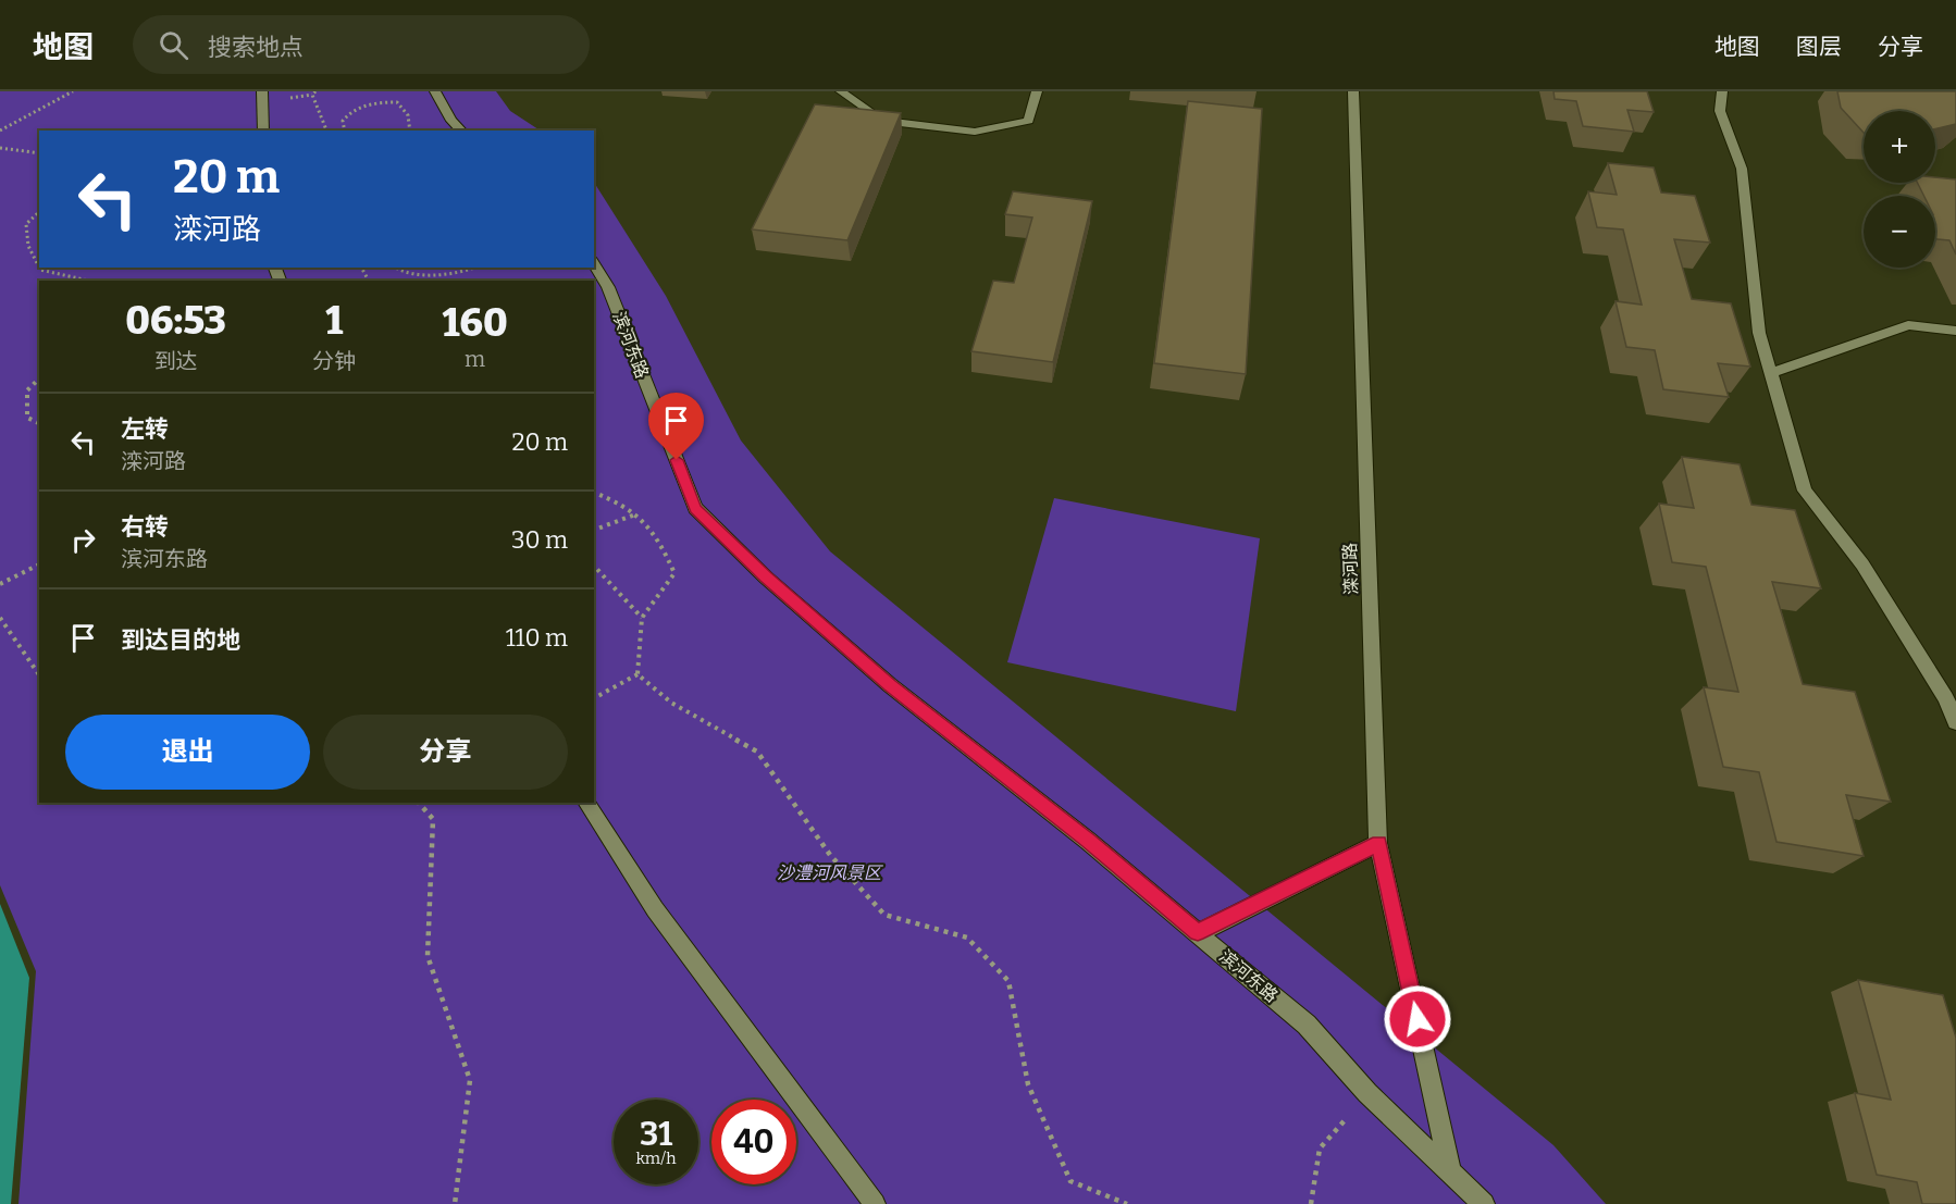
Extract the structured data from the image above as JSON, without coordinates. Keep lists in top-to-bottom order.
{
  "streets": {
    "street": ["滨河东路", "滦河路"]
  },
  "crossings": [
    ["滨河东路", "滦河路"]
  ],
  "parks": ["沙澧河风景区"],
  "page": {
    "header": "地图",
    "search": "搜索地点",
    "nav": ["地图", "图层", "分享"],
    "map_buttons": ["+", "−"],
    "turn": ["20 m", "滦河路"],
    "eta": [
      "06:53",
      "到达",
      "1",
      "分钟",
      "160",
      "m"
    ],
    "list": [
      {
        "name": "左转",
        "note": "滦河路",
        "value": "20 m"
      },
      {
        "name": "右转",
        "note": "滨河东路",
        "value": "30 m"
      },
      {
        "name": "到达目的地",
        "value": "110 m"
      }
    ],
    "buttons": ["退出", "分享"],
    "speed": "31 km/h",
    "limit": "40"
  }
}
